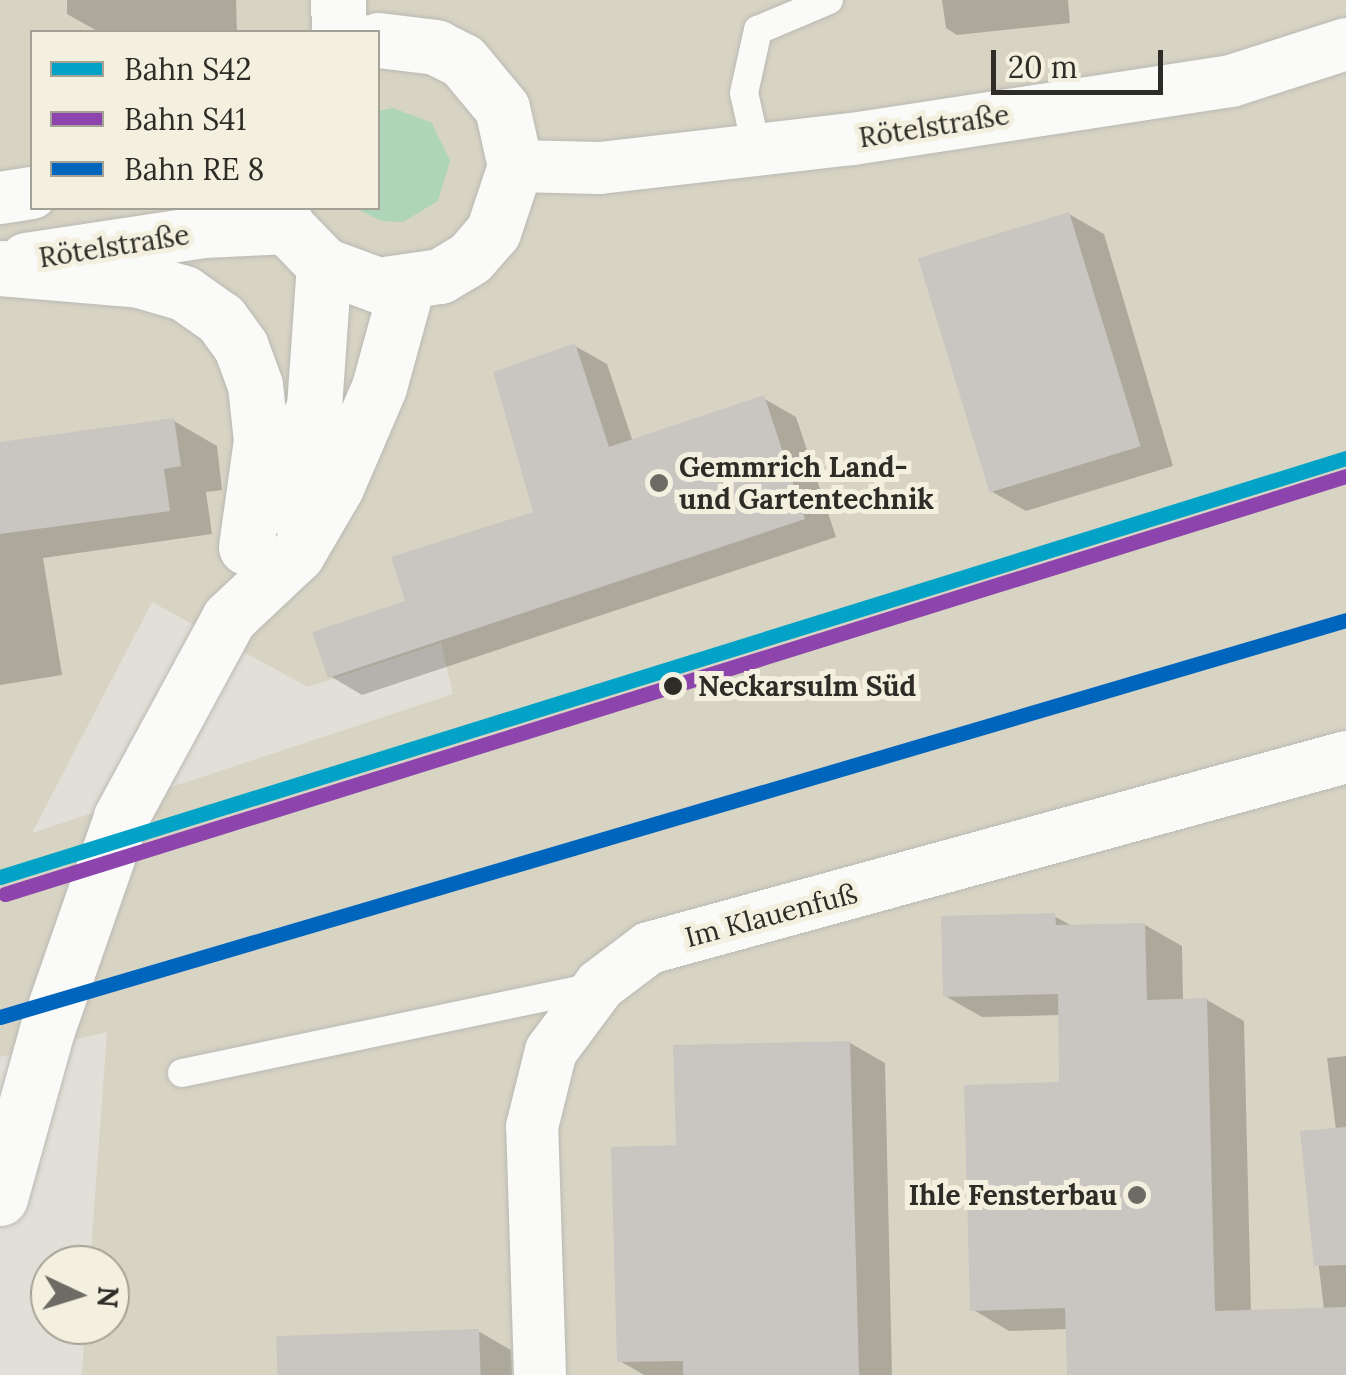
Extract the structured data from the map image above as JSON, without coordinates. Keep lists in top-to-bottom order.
{
  "streets": {
    "street": ["Rötelstraße", "Im Klauenfuß"]
  },
  "places": ["Gemmrich Land- und Gartentechnik", "Neckarsulm Süd", "Ihle Fensterbau"],
  "lines": ["rail line S42", "rail line S41"],
  "legend": ["Bahn S42", "Bahn S41", "Bahn RE 8"],
  "scale_bar": "20 m",
  "north": "right"
}
